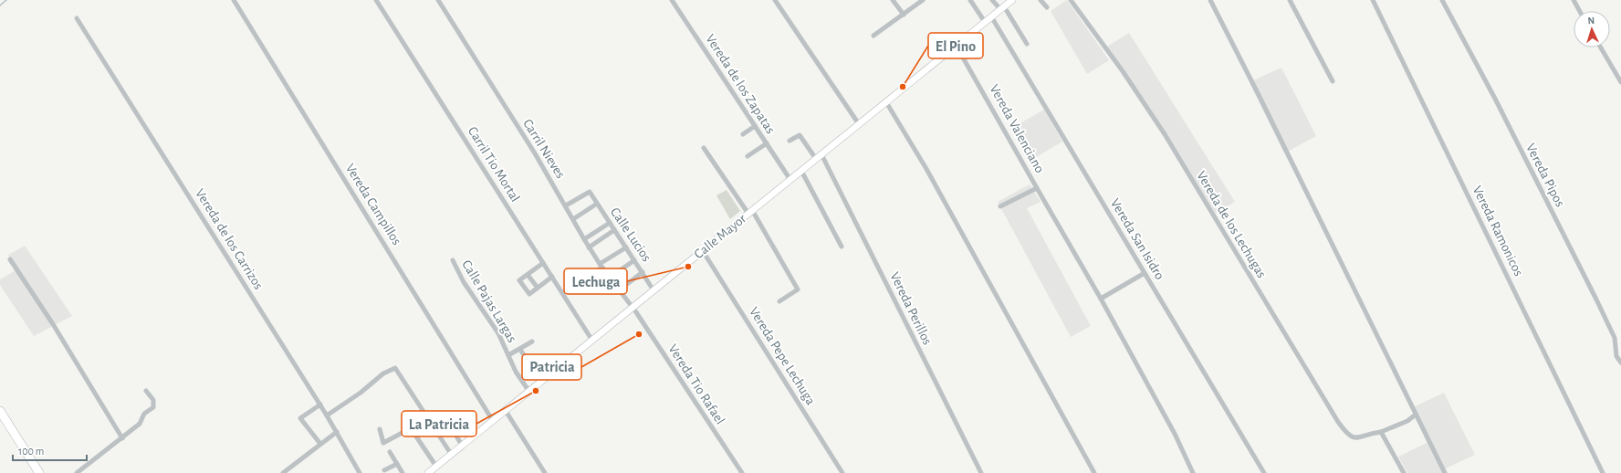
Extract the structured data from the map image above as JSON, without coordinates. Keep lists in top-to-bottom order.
{
  "streets": {
    "main road": ["Calle Mayor"],
    "street": [
      "Vereda de los Zapatas",
      "Vereda Valenciano",
      "Carril Nieves",
      "Carril Tio Mortal",
      "Vereda Pipos",
      "Vereda Campillos",
      "Vereda de los Lechugas",
      "Vereda Ramonicos",
      "Calle Lucios",
      "Vereda de los Carrizos",
      "Vereda San Isidro",
      "Calle Pajas Largas",
      "Vereda Perillos",
      "Vereda Pepe Lechuga",
      "Vereda Tio Rafael"
    ]
  },
  "crossings": [
    ["Vereda de los Zapatas", "Calle Mayor"],
    ["Vereda Valenciano", "Calle Mayor"],
    ["Carril Nieves", "Calle Lucios"],
    ["Carril Nieves", "Calle Mayor"],
    ["Carril Nieves", "Vereda Tio Rafael"],
    ["Carril Tio Mortal", "Calle Mayor"],
    ["Vereda Campillos", "Calle Mayor"],
    ["Calle Lucios", "Calle Mayor"],
    ["Calle Mayor", "Vereda San Isidro"],
    ["Calle Mayor", "Calle Pajas Largas"],
    ["Calle Mayor", "Vereda Perillos"],
    ["Calle Mayor", "Vereda Pepe Lechuga"],
    ["Calle Mayor", "Vereda Tio Rafael"]
  ],
  "places": [
    "El Pino",
    "Lechuga",
    "Patricia",
    "La Patricia"
  ],
  "scale_bar": "100 m",
  "north": "top"
}
